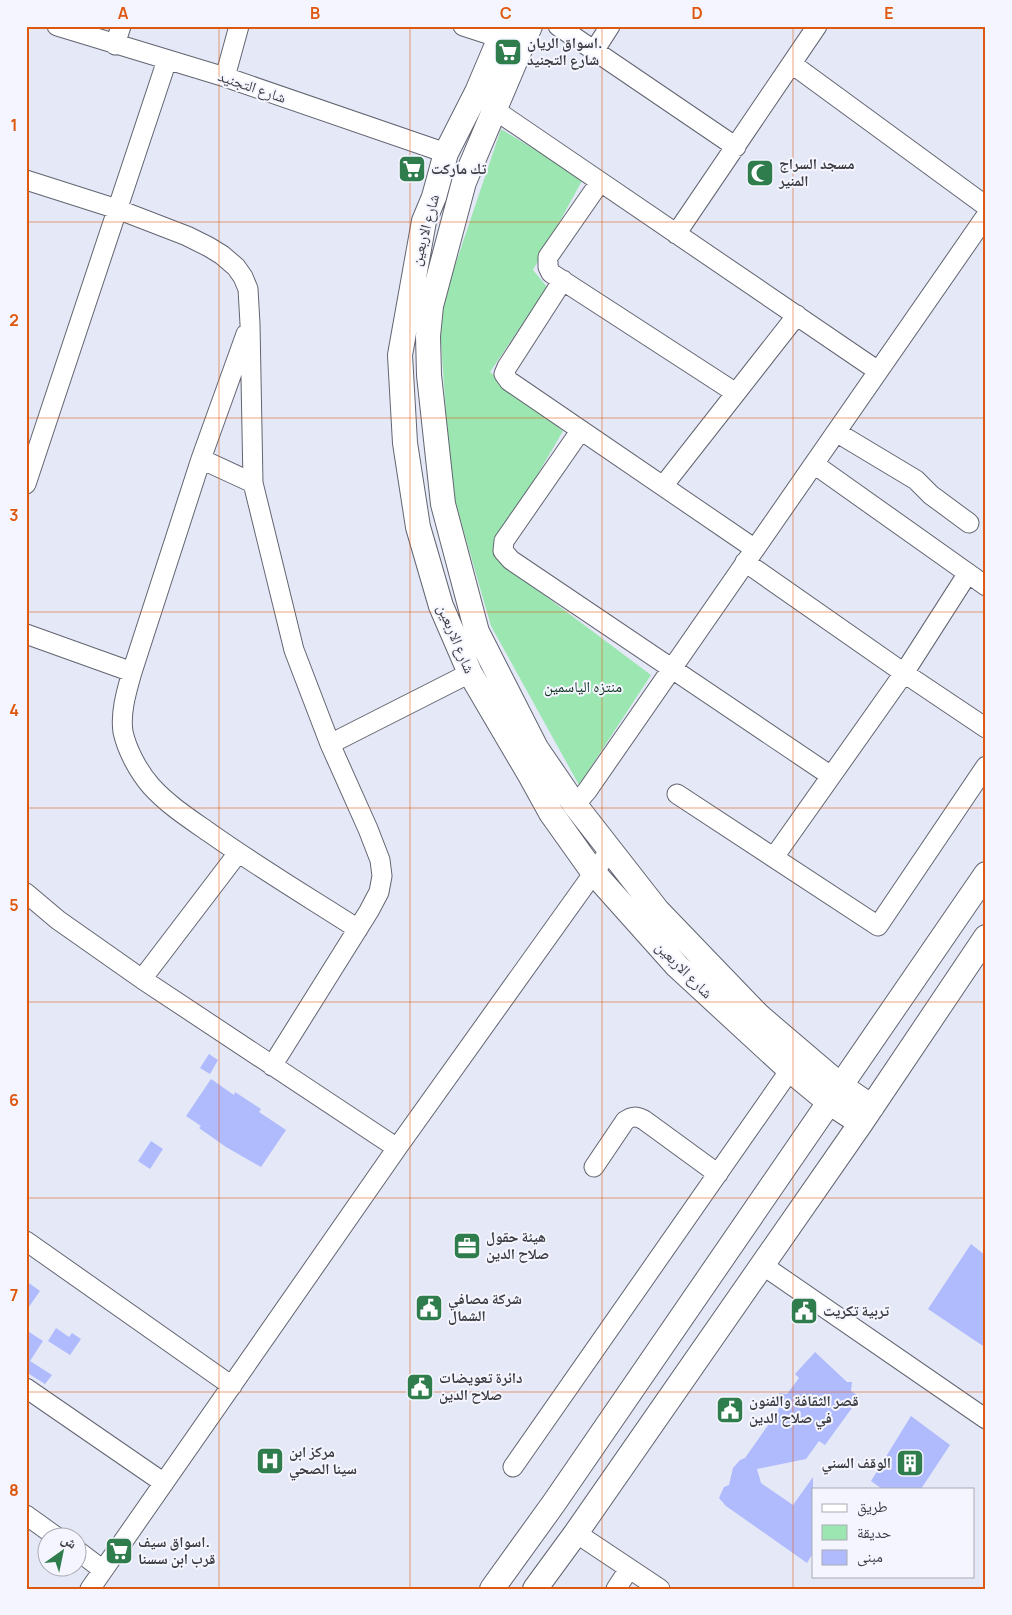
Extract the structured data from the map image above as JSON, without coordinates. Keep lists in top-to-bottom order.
{
  "streets": {
    "main road": ["شارع الاربعين"],
    "street": ["شارع التجنيد"]
  },
  "crossings": [
    ["شارع التجنيد", "شارع الاربعين"]
  ],
  "parks": ["منتزه الياسمين"],
  "places": {
    "supermarket": ["اسواق الريان. شارع التجنيد", "تك ماركت", "اسواق سيف. قرب ابن سسنا"],
    "mosque": ["مسجد السراج المنير"],
    "office": ["هيئة حقول صلاح الدين"],
    "public building": [
      "شركة مصافي الشمال",
      "تربية تكريت",
      "دائرة تعويضات صلاح الدين",
      "قصر الثقافة والفنون في صلاح الدين"
    ],
    "hospital": ["مركز ابن سينا الصحي"],
    "building": ["الوقف السني"]
  },
  "legend": ["طريق", "حديقة", "مبنى"],
  "north": "top right",
  "grid": {
    "columns": [
      "A",
      "B",
      "C",
      "D",
      "E"
    ],
    "rows": [
      "1",
      "2",
      "3",
      "4",
      "5",
      "6",
      "7",
      "8"
    ]
  }
}
